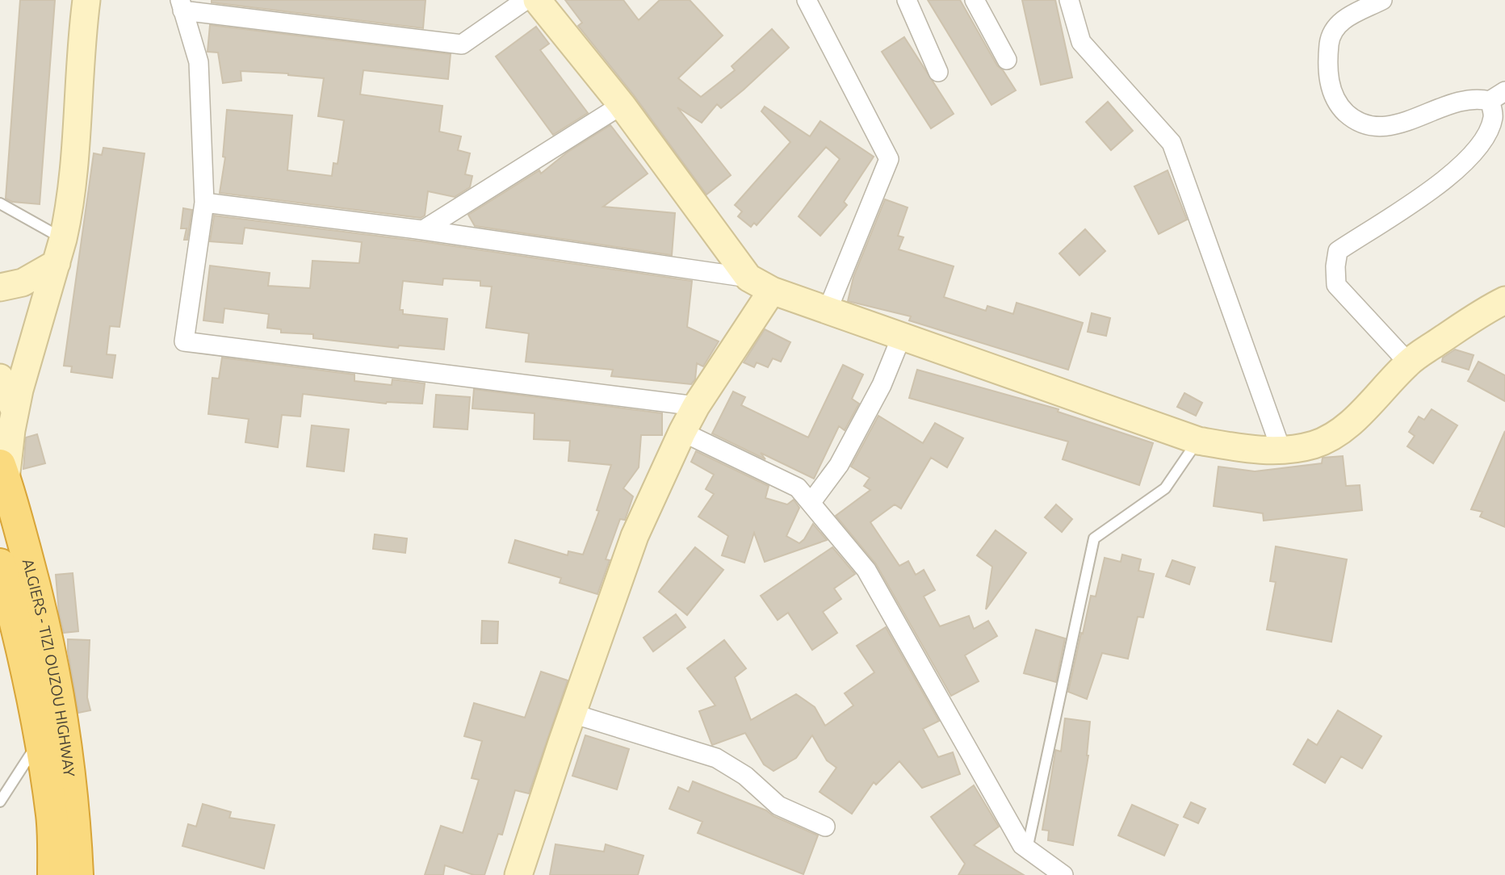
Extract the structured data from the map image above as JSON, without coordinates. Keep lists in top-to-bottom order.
{
  "streets": {
    "highway": ["ALGIERS - TIZI OUZOU HIGHWAY"]
  }
}
